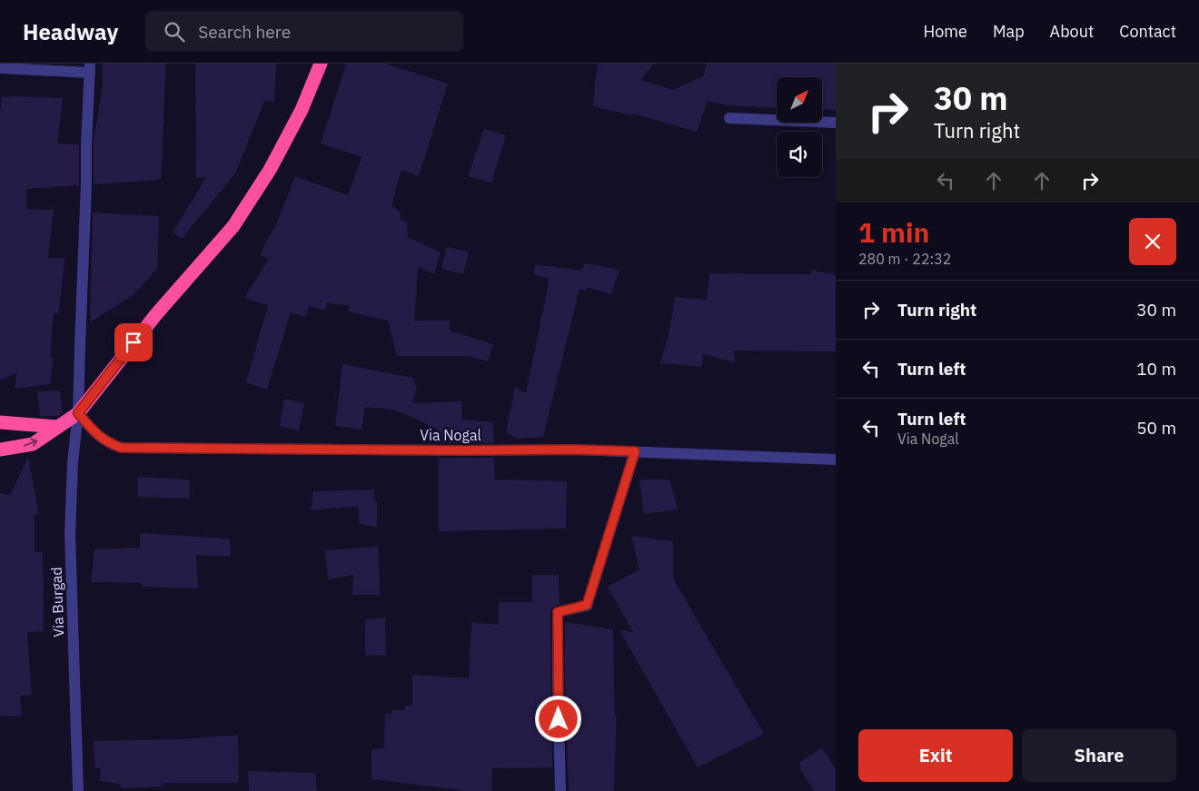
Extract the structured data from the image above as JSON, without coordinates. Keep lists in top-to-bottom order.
{
  "streets": {
    "street": ["Via Nogal", "Via Burgad"]
  },
  "crossings": [
    ["Via Nogal", "Via Burgad"]
  ],
  "north": "top right",
  "page": {
    "header": "Headway",
    "search": "Search here",
    "nav": [
      "Home",
      "Map",
      "About",
      "Contact"
    ],
    "turn": ["30 m", "Turn right"],
    "heading": ["1 min", "280 m · 22:32"],
    "list": [
      {
        "name": "Turn right",
        "value": "30 m"
      },
      {
        "name": "Turn left",
        "value": "10 m"
      },
      {
        "name": "Turn left",
        "note": "Via Nogal",
        "value": "50 m"
      }
    ],
    "buttons": ["Exit", "Share"]
  }
}
